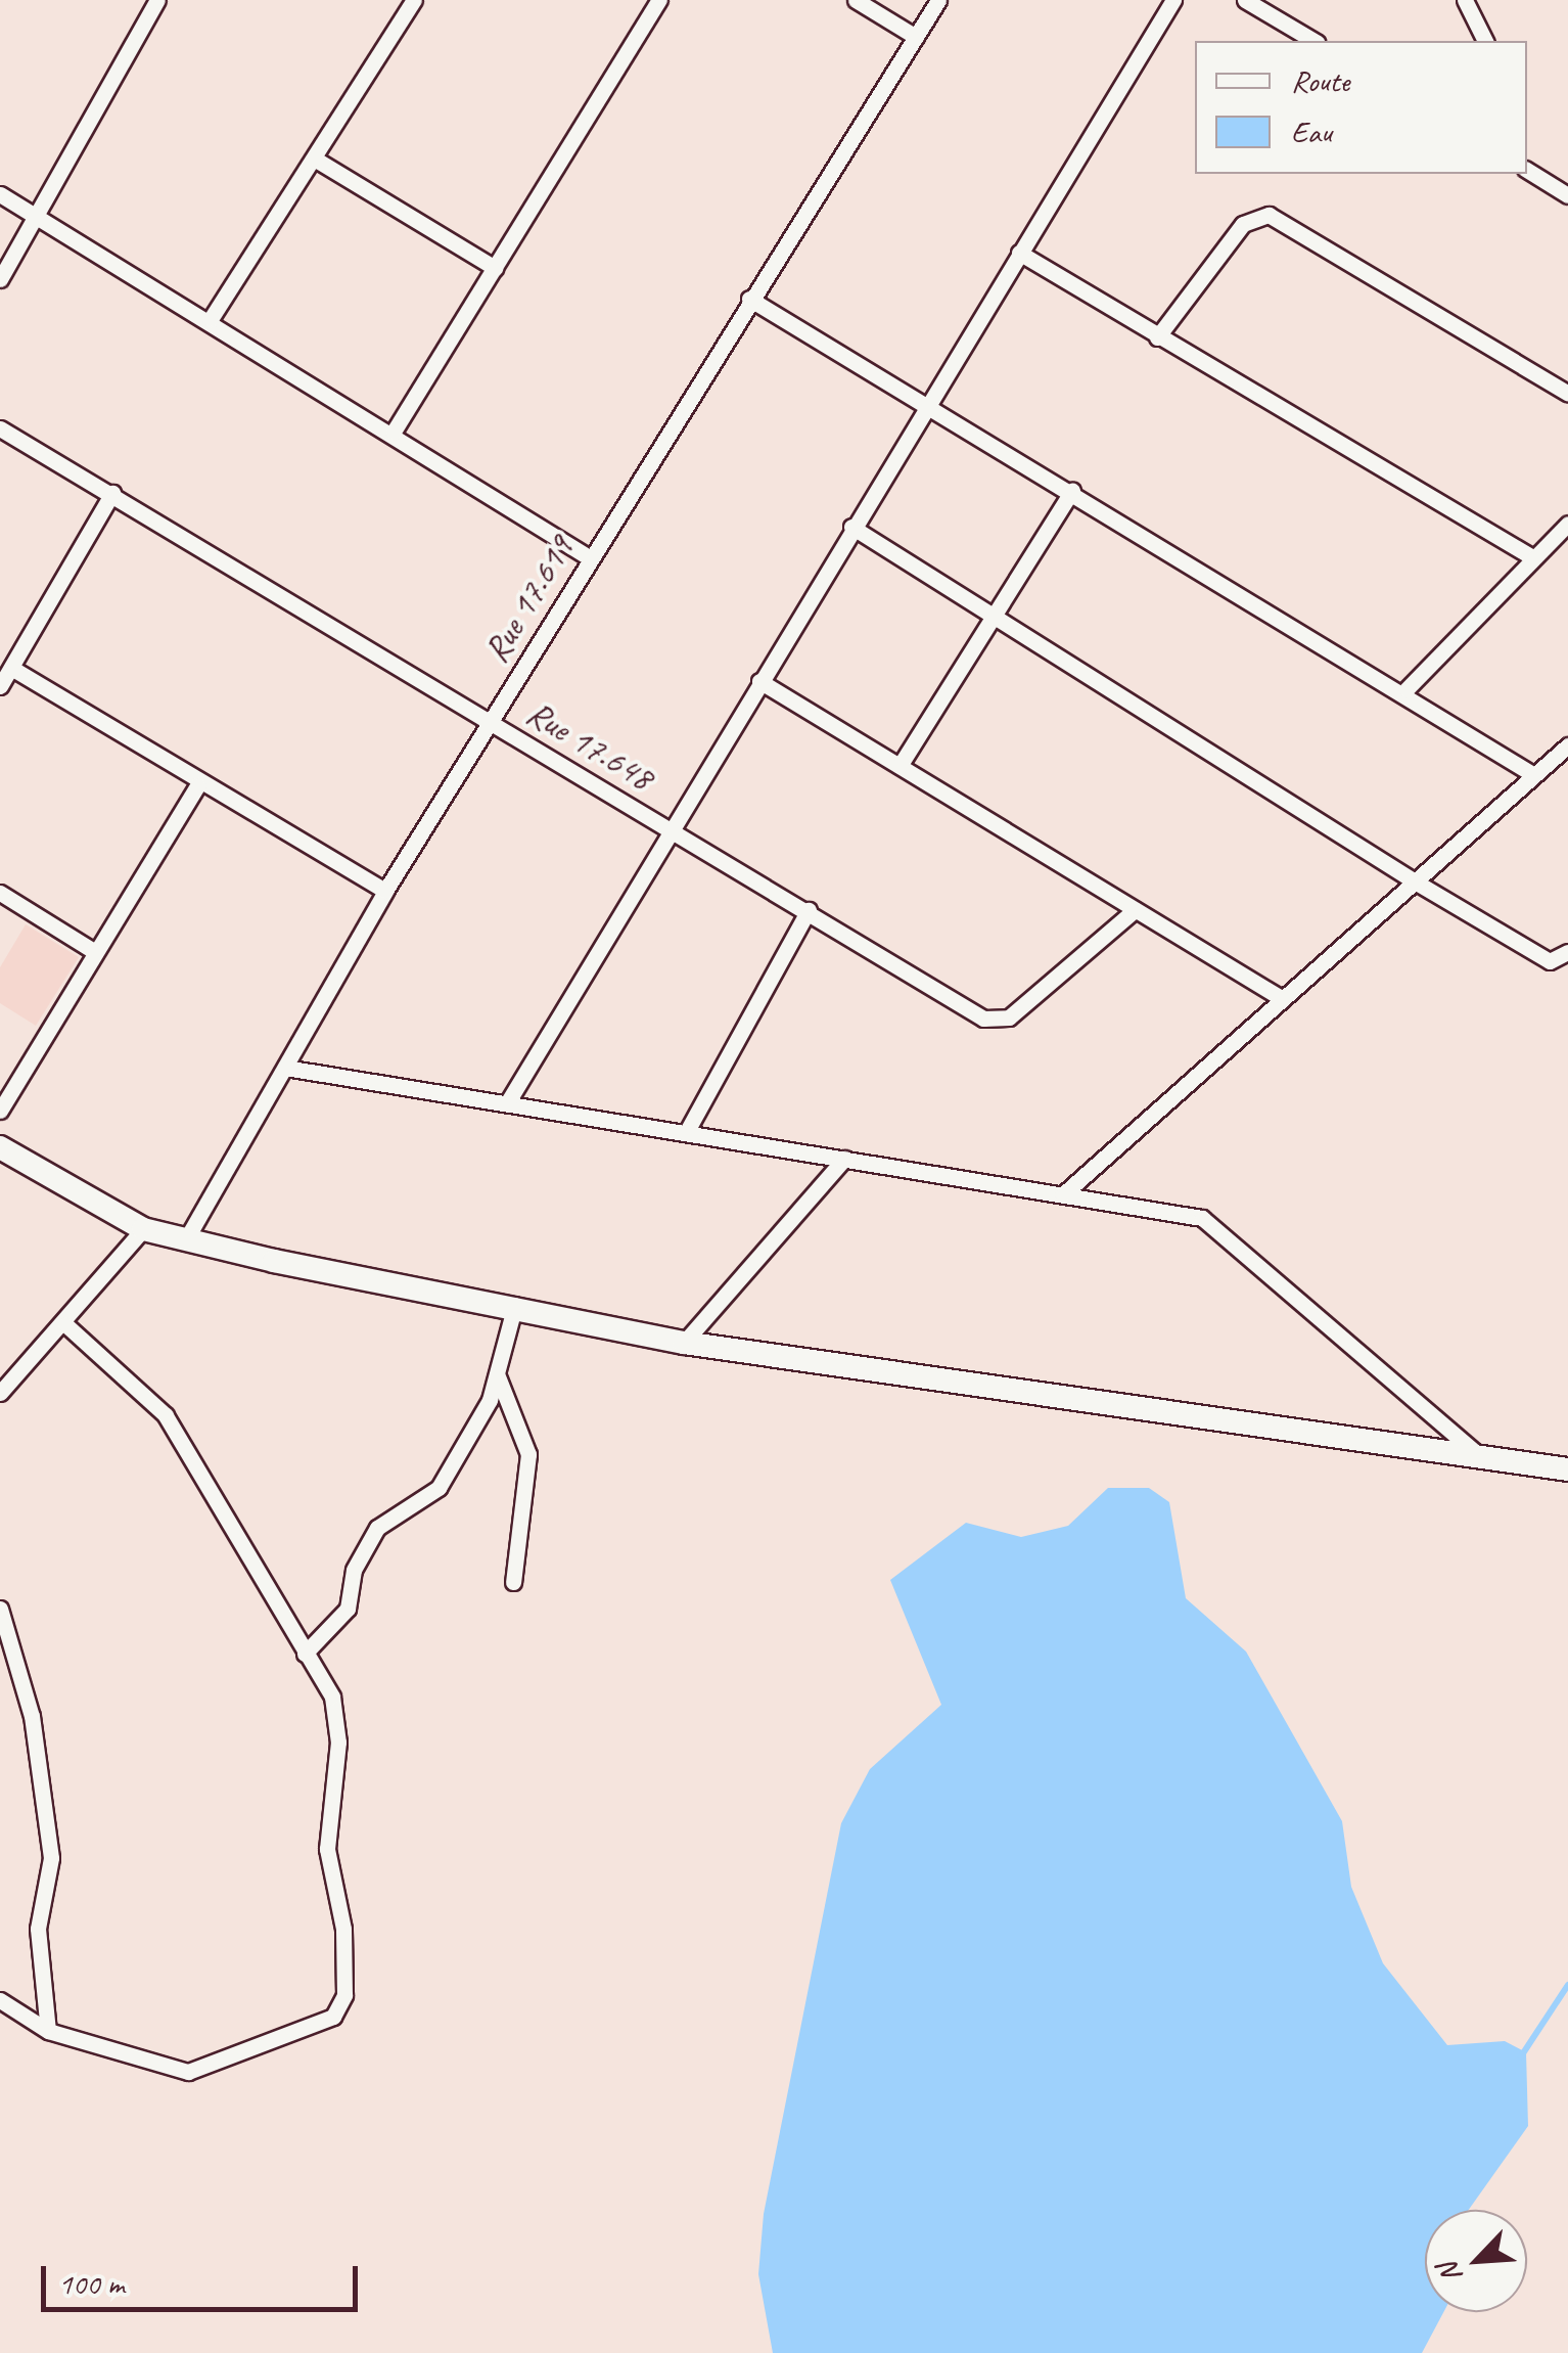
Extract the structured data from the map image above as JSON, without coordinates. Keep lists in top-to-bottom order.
{
  "streets": {
    "street": ["Rue 17.619", "Rue 17.648"]
  },
  "crossings": [
    ["Rue 17.619", "Rue 17.648"]
  ],
  "legend": ["Route", "Eau"],
  "scale_bar": "100 m",
  "north": "bottom left"
}
